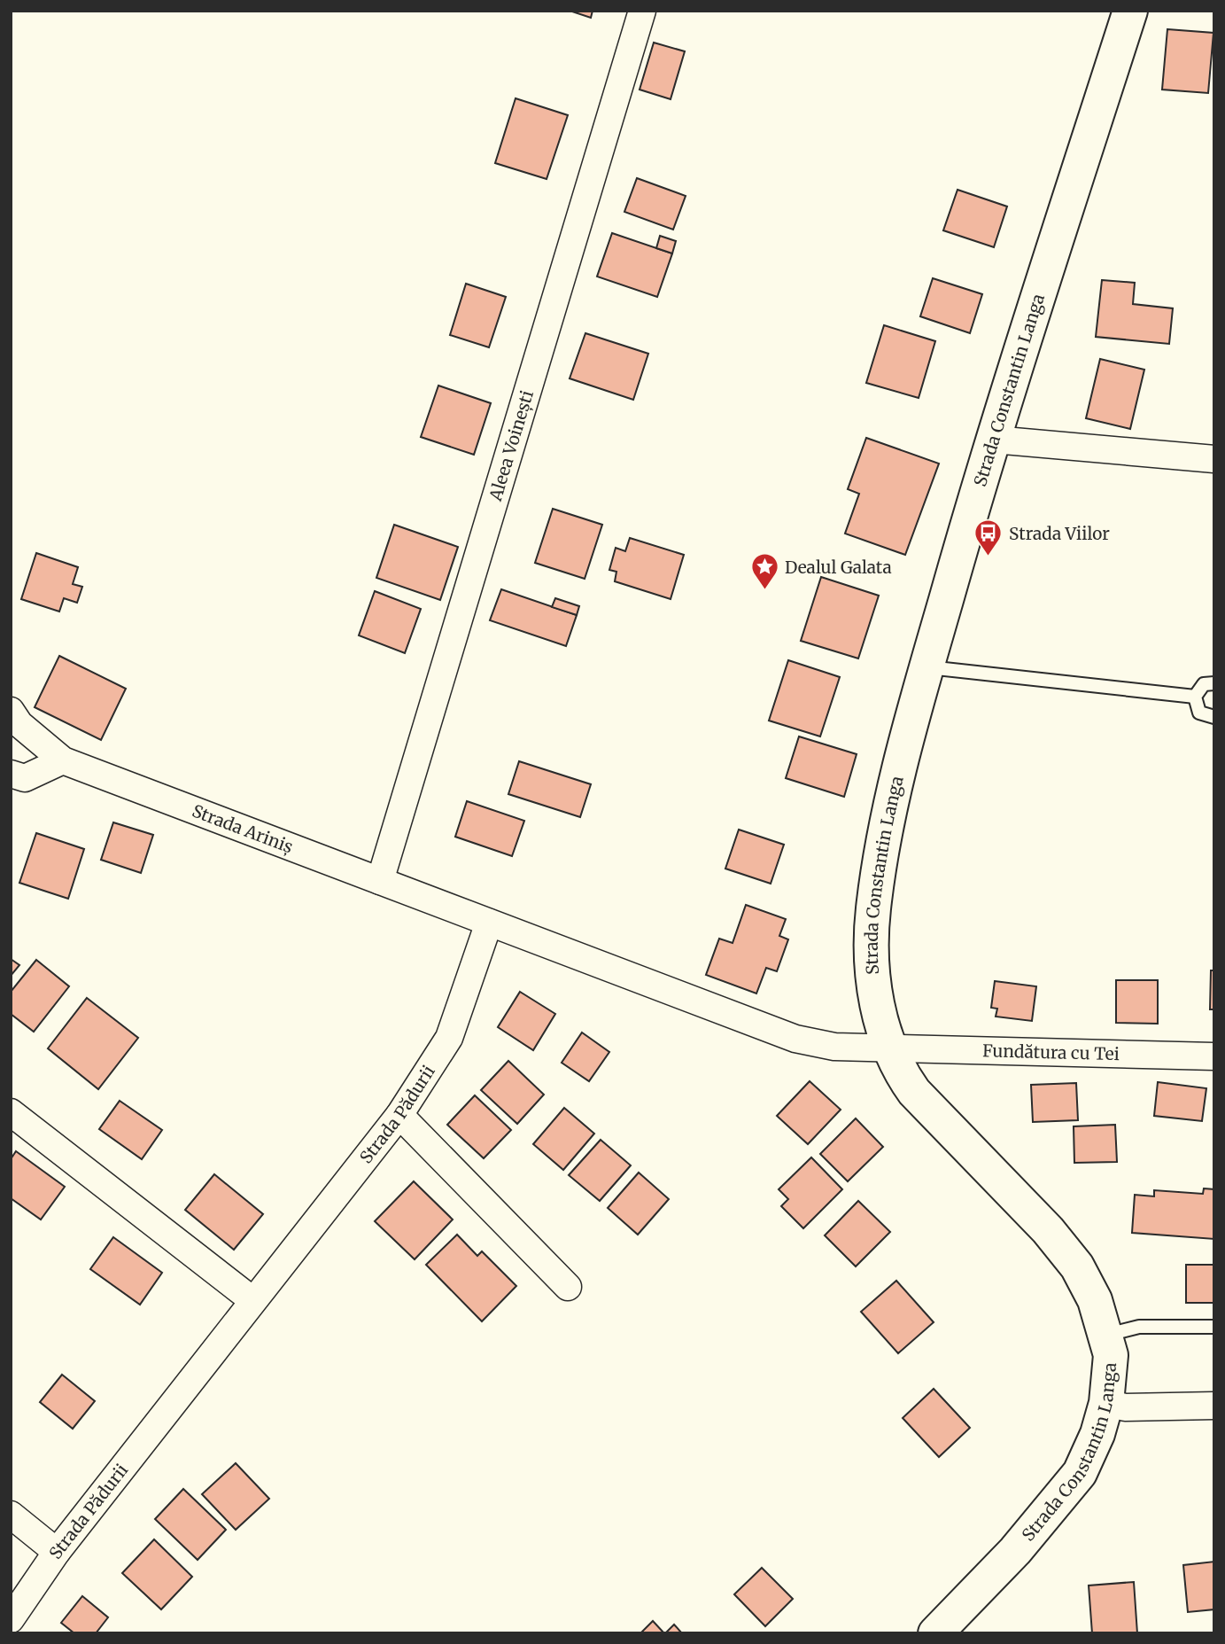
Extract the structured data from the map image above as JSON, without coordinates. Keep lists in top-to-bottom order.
{
  "streets": {
    "main road": ["Strada Constantin Langa"],
    "street": [
      "Aleea Voinești",
      "Strada Ariniș",
      "Fundătura cu Tei",
      "Strada Pădurii"
    ]
  },
  "crossings": [
    ["Strada Constantin Langa", "Fundătura cu Tei"],
    ["Aleea Voinești", "Strada Ariniș"],
    ["Strada Ariniș", "Strada Pădurii"]
  ],
  "places": {
    "bus stop": ["Strada Viilor"],
    "place": ["Dealul Galata"]
  }
}
